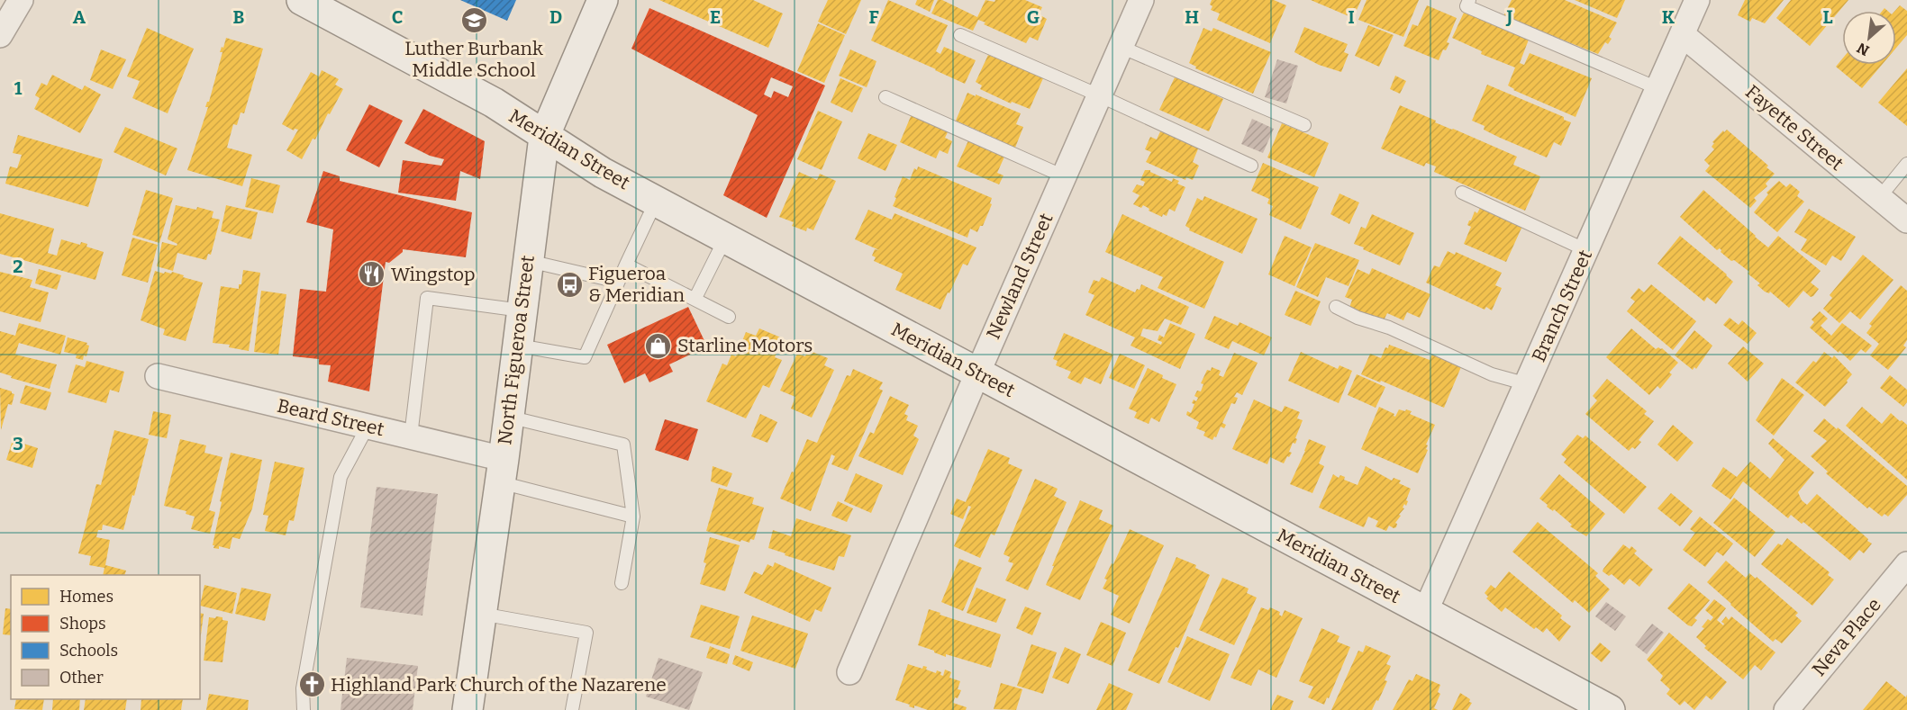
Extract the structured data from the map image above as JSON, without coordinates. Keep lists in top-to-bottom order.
{
  "streets": {
    "street": [
      "Fayette Street",
      "Meridian Street",
      "Newland Street",
      "Branch Street",
      "North Figueroa Street",
      "Beard Street",
      "Neva Place"
    ]
  },
  "crossings": [
    ["Fayette Street", "Branch Street"],
    ["Meridian Street", "Newland Street"],
    ["Meridian Street", "Branch Street"],
    ["Meridian Street", "North Figueroa Street"],
    ["North Figueroa Street", "Beard Street"]
  ],
  "places": {
    "school or university": ["Luther Burbank Middle School"],
    "restaurant": ["Wingstop"],
    "bus stop": ["Figueroa & Meridian"],
    "shop": ["Starline Motors"],
    "church": ["Highland Park Church of the Nazarene"]
  },
  "legend": [
    "Homes",
    "Shops",
    "Schools",
    "Other"
  ],
  "north": "bottom left",
  "grid": {
    "columns": [
      "A",
      "B",
      "C",
      "D",
      "E",
      "F",
      "G",
      "H",
      "I",
      "J",
      "K",
      "L"
    ],
    "rows": ["1", "2", "3"]
  }
}
